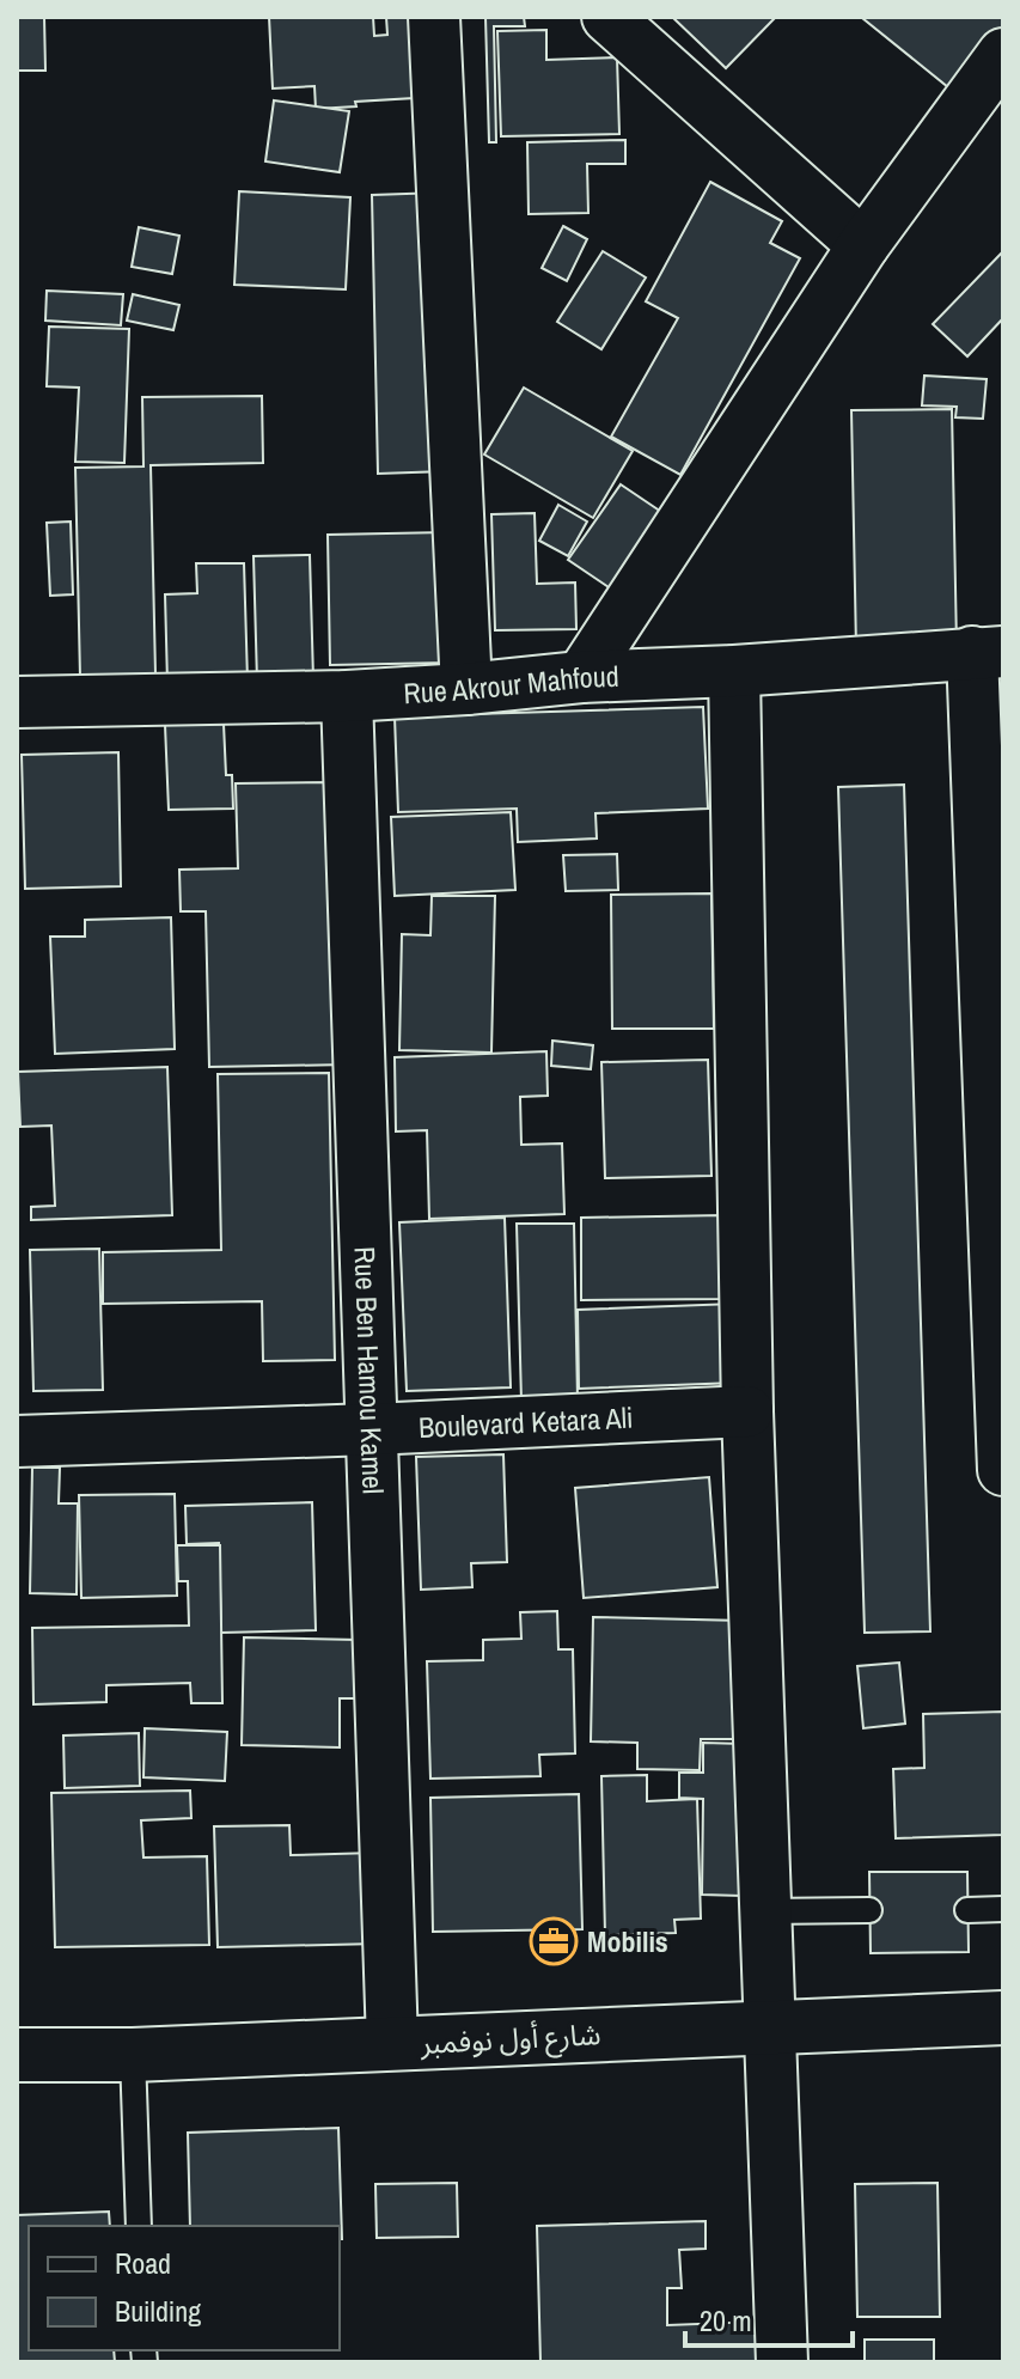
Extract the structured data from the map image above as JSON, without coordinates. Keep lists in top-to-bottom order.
{
  "streets": {
    "main road": ["شارع أول نوفمبر"],
    "street": ["Rue Akrour Mahfoud", "Rue Ben Hamou Kamel", "Boulevard Ketara Ali"]
  },
  "crossings": [
    ["Rue Akrour Mahfoud", "Rue Ben Hamou Kamel"],
    ["Rue Ben Hamou Kamel", "Boulevard Ketara Ali"],
    ["Rue Ben Hamou Kamel", "شارع أول نوفمبر"]
  ],
  "places": {
    "office": ["Mobilis"]
  },
  "legend": ["Road", "Building"],
  "scale_bar": "20 m"
}
